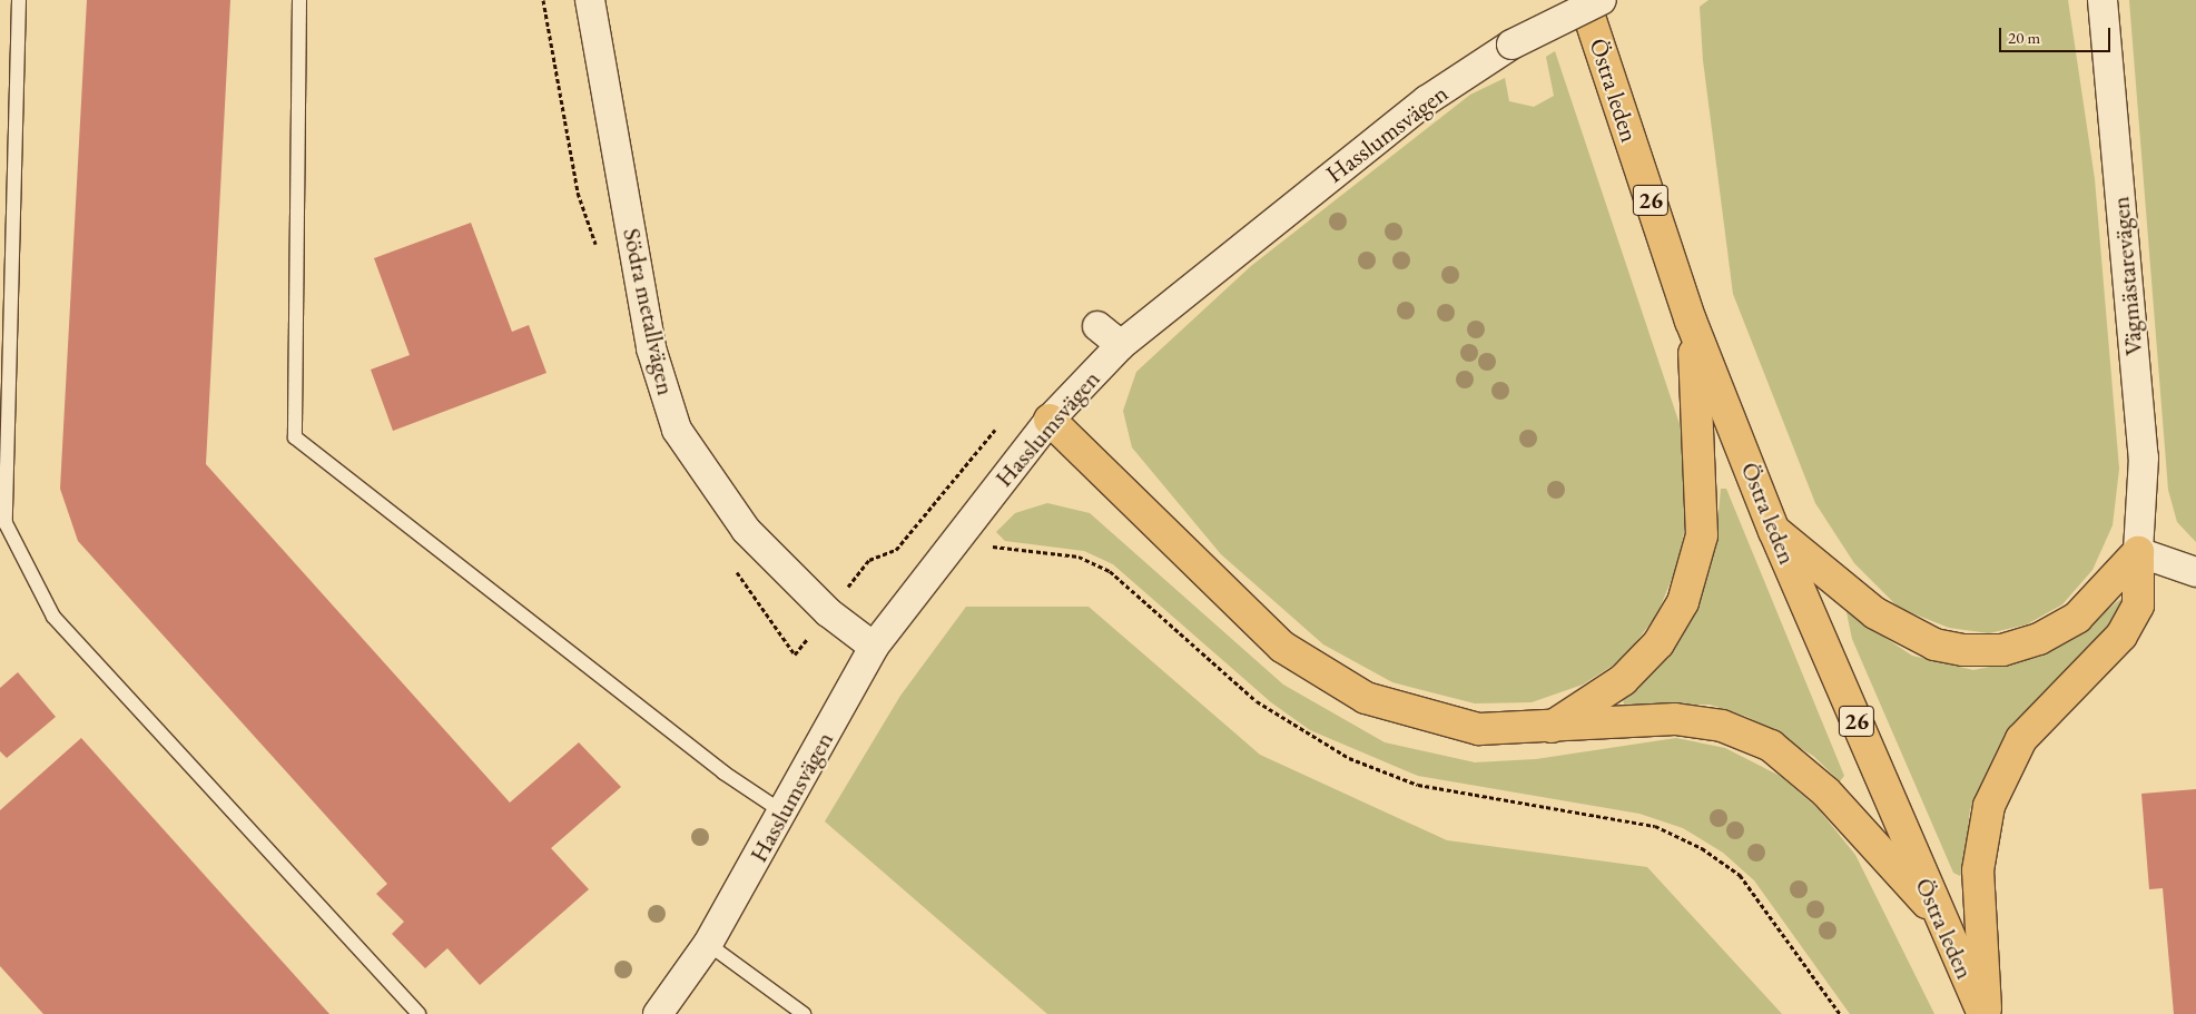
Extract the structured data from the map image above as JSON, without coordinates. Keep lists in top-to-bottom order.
{
  "streets": {
    "highway": ["Östra leden", "26"],
    "street": ["Hasslumsvägen", "Vägmästarevägen", "Södra metallvägen"]
  },
  "crossings": [
    ["Hasslumsvägen", "Södra metallvägen"]
  ],
  "scale_bar": "20 m"
}
